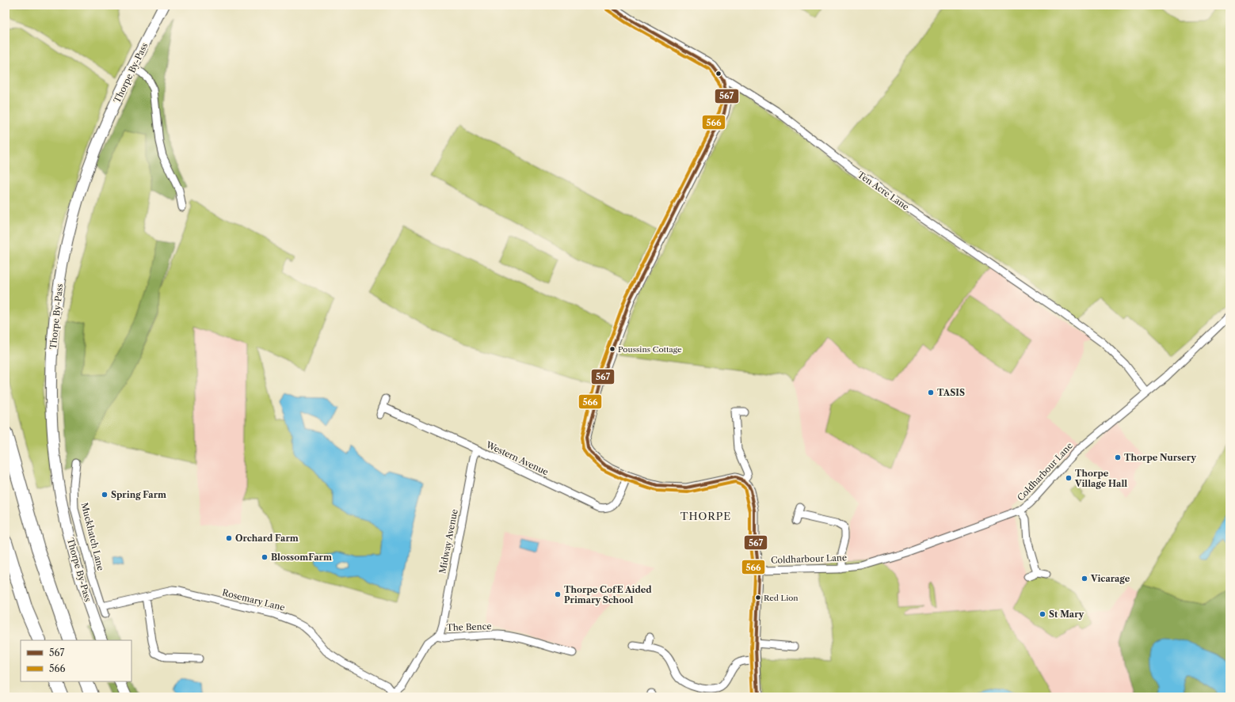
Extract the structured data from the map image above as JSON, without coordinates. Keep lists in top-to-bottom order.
{
  "streets": {
    "main road": ["Thorpe By-Pass"],
    "street": [
      "Ten Acre Lane",
      "Western Avenue",
      "Coldharbour Lane",
      "Muckhatch Lane",
      "Midway Avenue",
      "Rosemary Lane",
      "The Bence"
    ]
  },
  "crossings": [
    ["Ten Acre Lane", "Coldharbour Lane"],
    ["Western Avenue", "Midway Avenue"],
    ["Muckhatch Lane", "Rosemary Lane"],
    ["Midway Avenue", "The Bence"],
    ["Rosemary Lane", "The Bence"]
  ],
  "districts": ["THORPE"],
  "places": [
    "Poussins Cottage",
    "TASIS",
    "Thorpe Nursery",
    "Thorpe Village Hall",
    "Spring Farm",
    "Orchard Farm",
    "BlossomFarm",
    "Vicarage",
    "Thorpe CofE Aided Primary School",
    "Red Lion",
    "St Mary"
  ],
  "lines": ["transit line 567", "transit line 566"],
  "legend": ["567", "566"]
}
